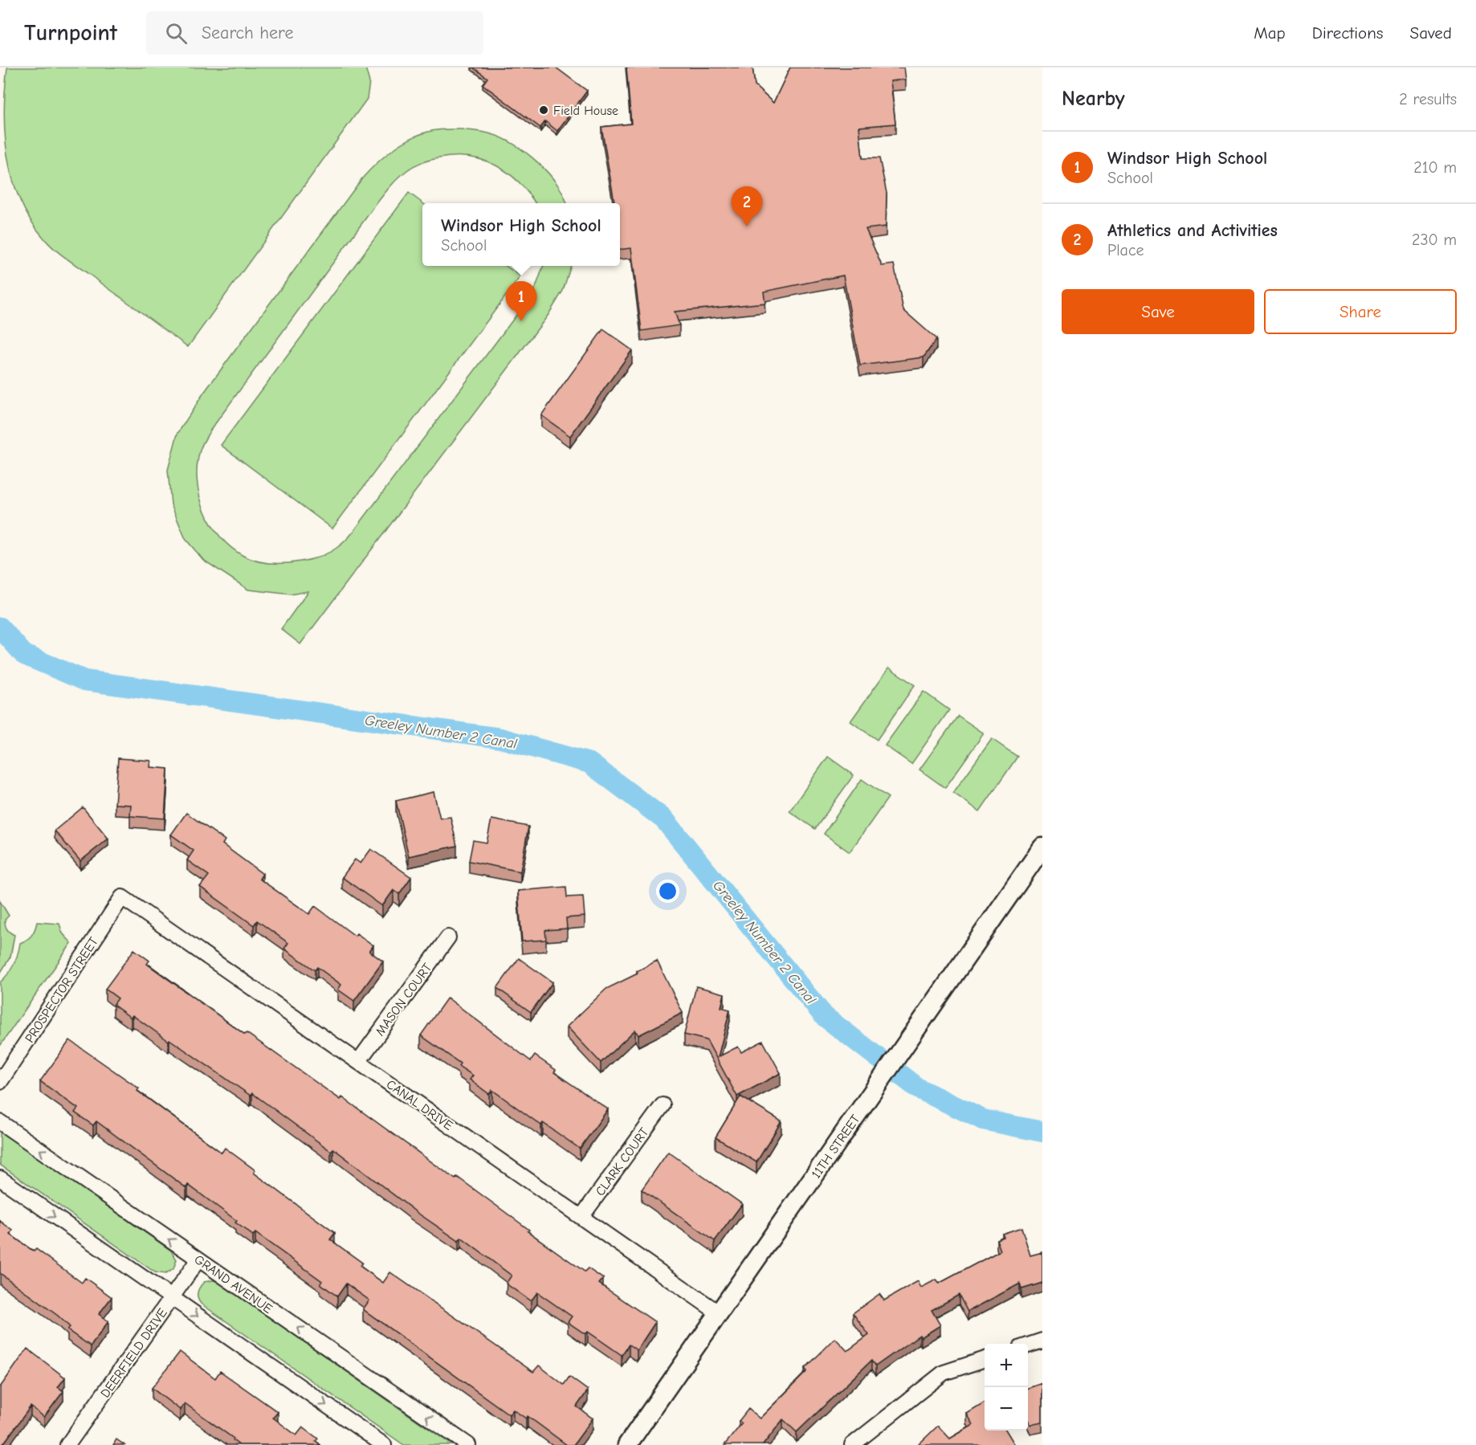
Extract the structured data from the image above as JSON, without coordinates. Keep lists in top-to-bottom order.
{
  "streets": {
    "street": [
      "PROSPECTOR STREET",
      "MASON COURT",
      "CANAL DRIVE",
      "11TH STREET",
      "CLARK COURT",
      "GRAND AVENUE",
      "DEERFIELD DRIVE"
    ]
  },
  "crossings": [
    ["PROSPECTOR STREET", "CANAL DRIVE"],
    ["MASON COURT", "CANAL DRIVE"],
    ["CANAL DRIVE", "11TH STREET"],
    ["CANAL DRIVE", "CLARK COURT"],
    ["GRAND AVENUE", "DEERFIELD DRIVE"]
  ],
  "water": ["Greeley Number 2 Canal"],
  "places": ["Field House"],
  "page": {
    "header": "Turnpoint",
    "search": "Search here",
    "nav": ["Map", "Directions", "Saved"],
    "heading": ["Nearby", "2 results"],
    "list": [
      {
        "mark": "1",
        "name": "Windsor High School",
        "note": "School",
        "value": "210 m"
      },
      {
        "mark": "2",
        "name": "Athletics and Activities",
        "note": "Place",
        "value": "230 m"
      }
    ],
    "pins": ["2", "1"],
    "popup": ["Windsor High School", "School"],
    "buttons": ["Save", "Share"],
    "map_buttons": ["+", "−"]
  }
}
